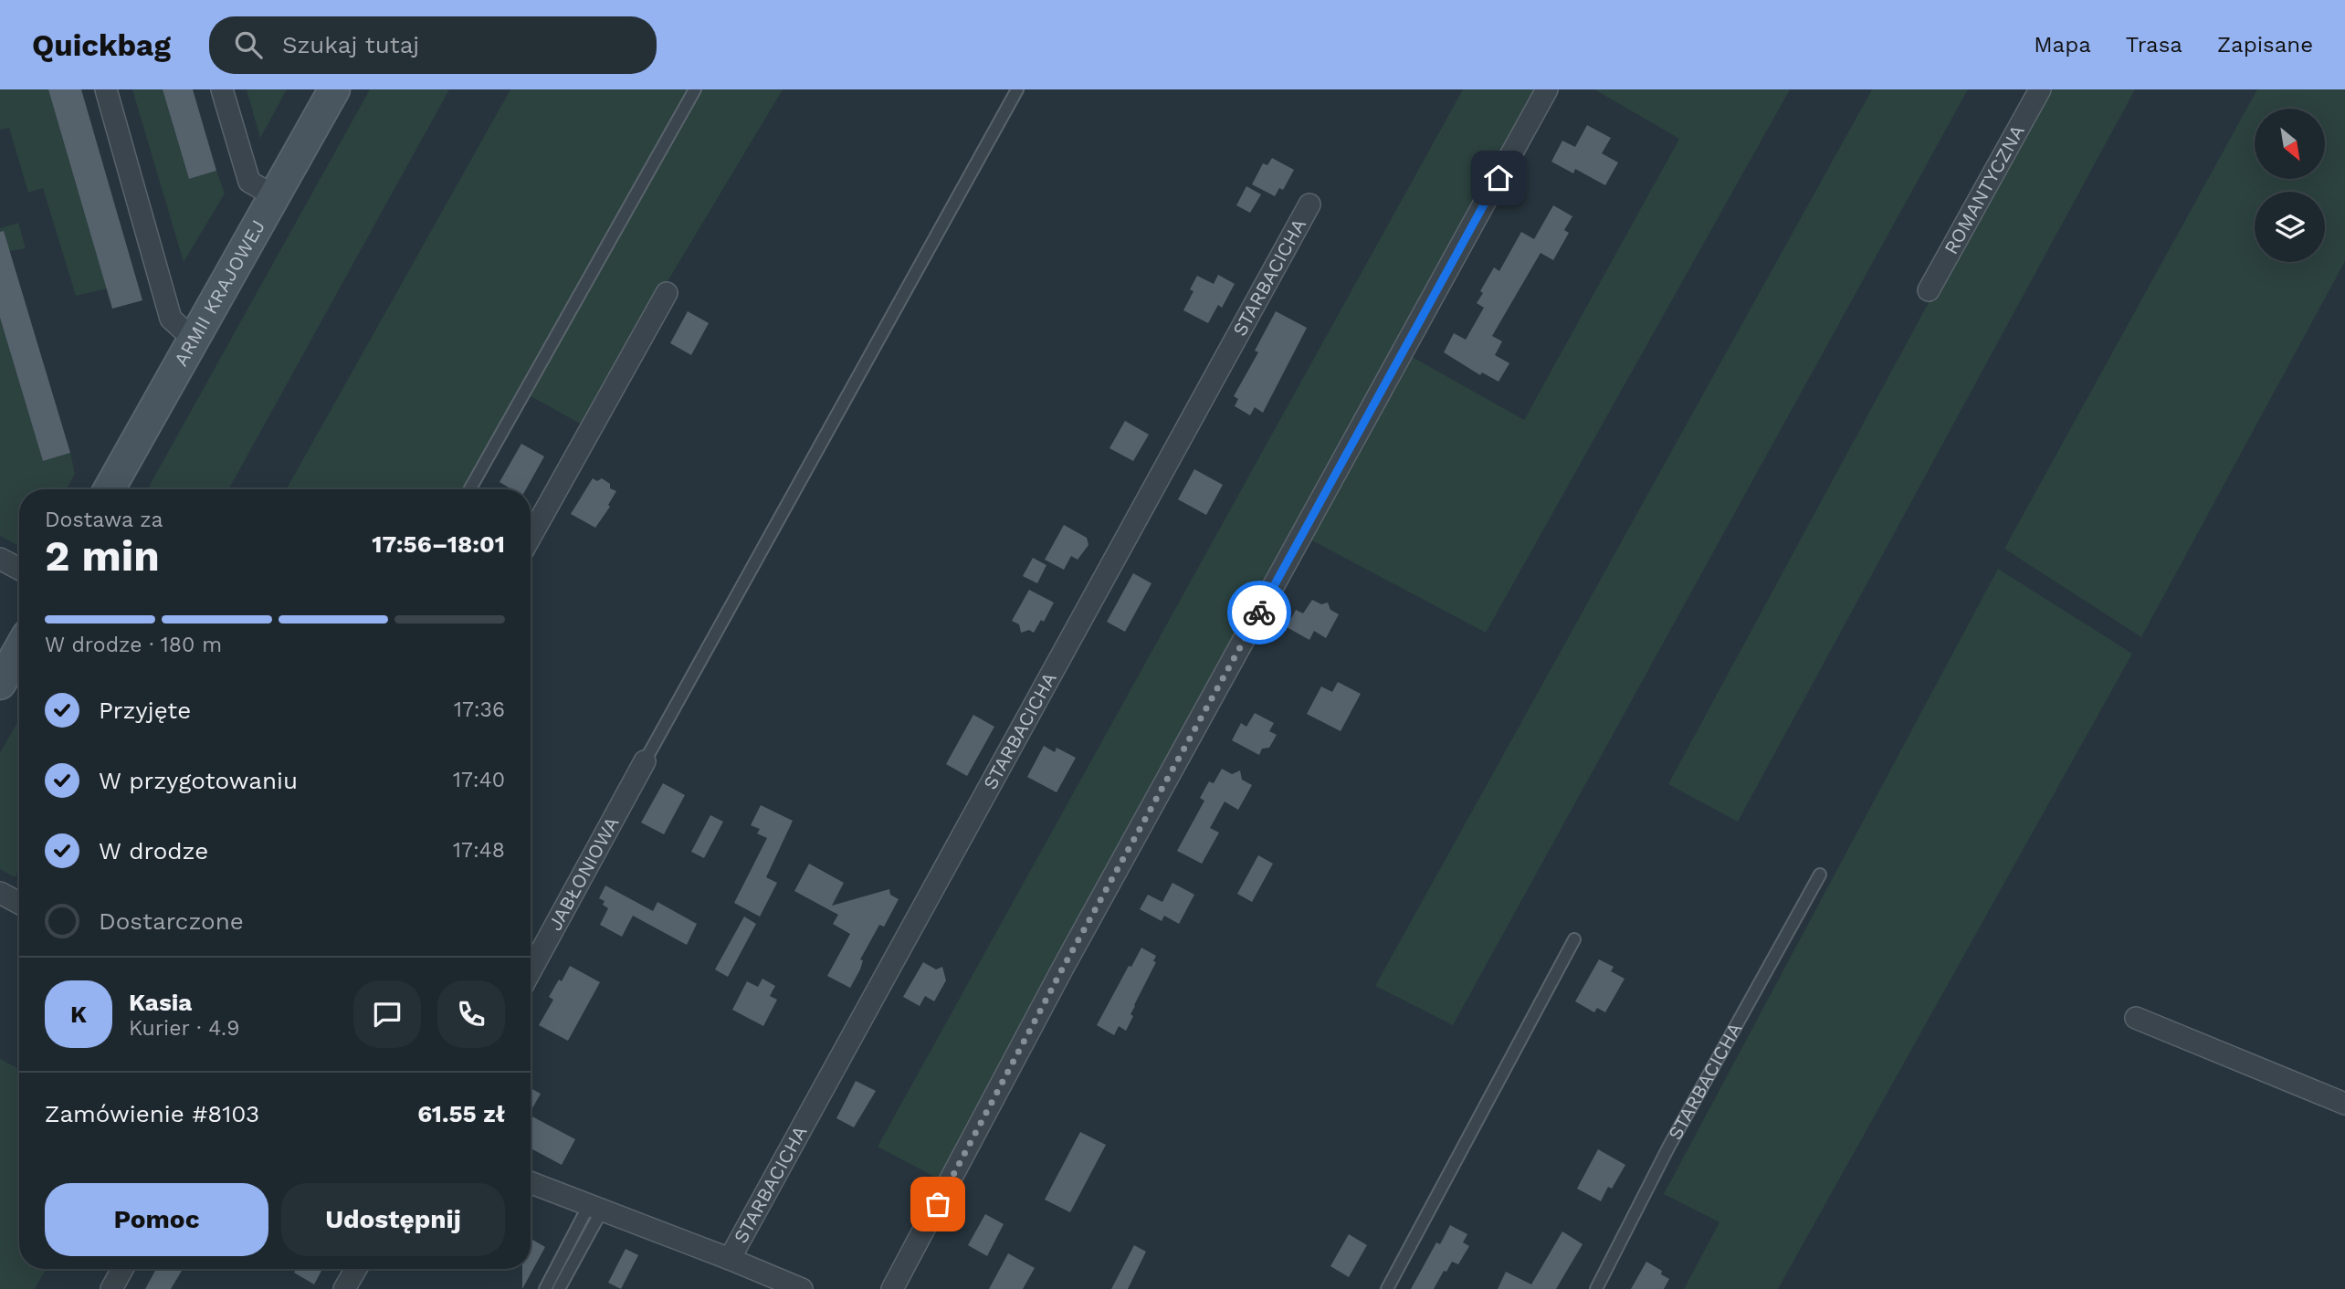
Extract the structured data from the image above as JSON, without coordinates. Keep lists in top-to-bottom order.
{
  "streets": {
    "street": [
      "ROMANTYCZNA",
      "STARBACICHA",
      "ARMII KRAJOWEJ",
      "JABŁONIOWA"
    ]
  },
  "north": "bottom right",
  "page": {
    "header": "Quickbag",
    "search": "Szukaj tutaj",
    "nav": ["Mapa", "Trasa", "Zapisane"],
    "heading": ["2 min", "Dostawa za", "17:56–18:01"],
    "panel": [
      "Kasia",
      "Kurier · 4.9",
      "Zamówienie #8103",
      "61.55 zł"
    ],
    "bar": "W drodze · 180 m",
    "list": [
      ["Przyjęte", "17:36"],
      ["W przygotowaniu", "17:40"],
      ["W drodze", "17:48"],
      "Dostarczone"
    ],
    "round": "K",
    "buttons": ["Pomoc", "Udostępnij"]
  }
}
